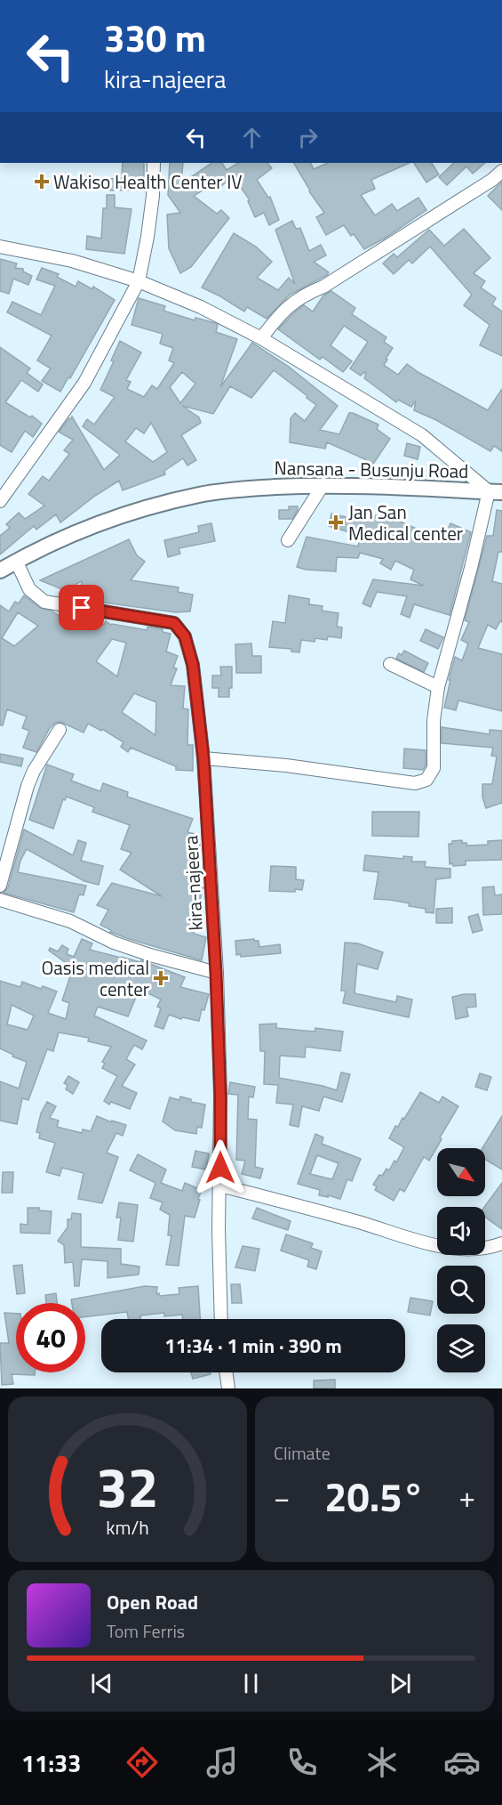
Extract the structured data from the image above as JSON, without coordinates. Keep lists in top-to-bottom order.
{
  "streets": {
    "main road": ["Nansana - Busunju Road"],
    "street": ["kira-najeera"]
  },
  "crossings": [
    ["Nansana - Busunju Road", "kira-najeera"]
  ],
  "places": {
    "health": ["Wakiso Health Center IV", "Jan San Medical center", "Oasis medical center"]
  },
  "north": "bottom right",
  "page": {
    "turn": ["330 m", "kira-najeera"],
    "limit": "40",
    "trip": "11:34 · 1 min · 390 m",
    "tile": "Climate",
    "heat": ["−", "20.5°", "+"],
    "song": ["Open Road", "Tom Ferris"],
    "tabs": "11:33",
    "gauge": ["32", "km/h"]
  }
}
